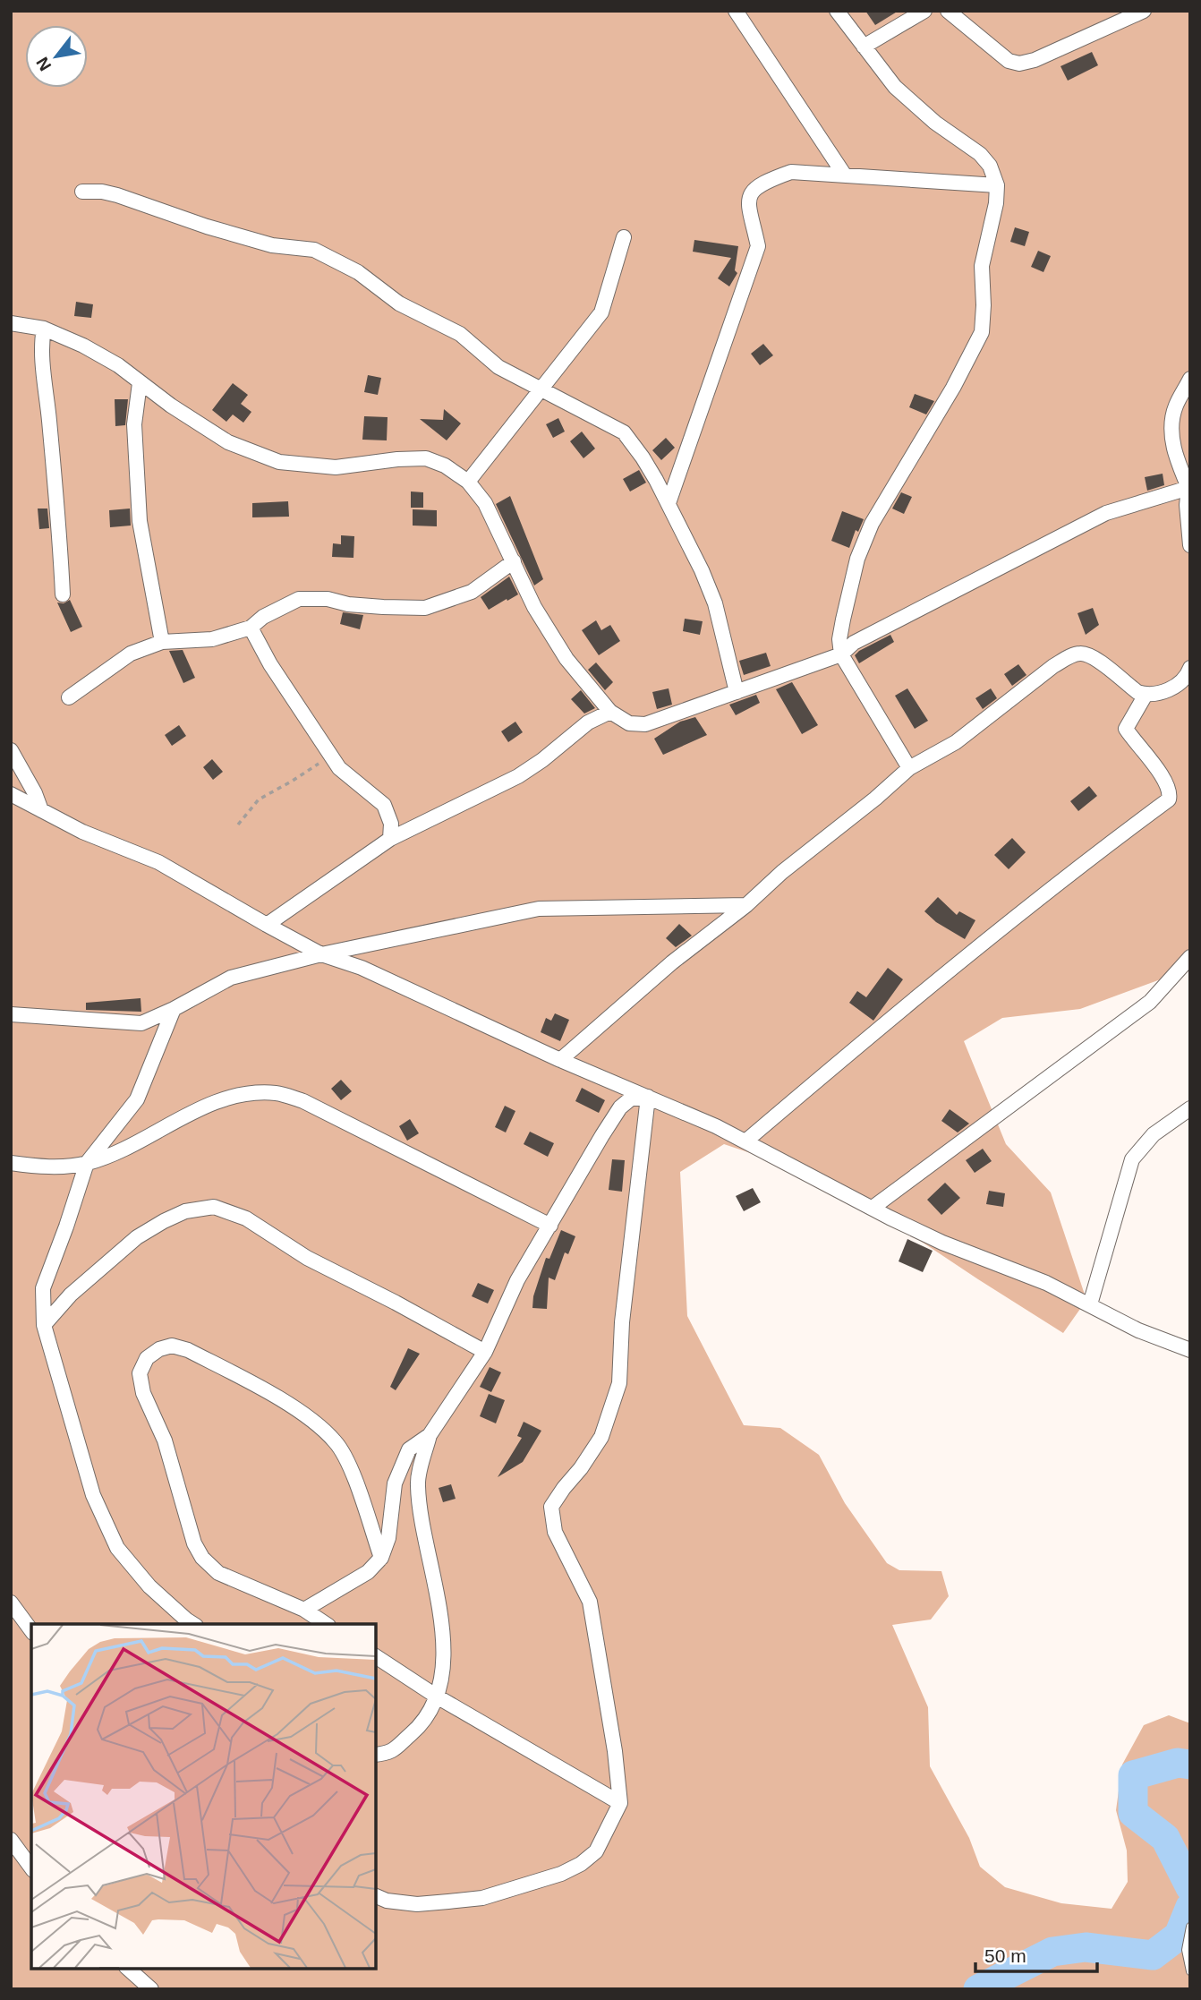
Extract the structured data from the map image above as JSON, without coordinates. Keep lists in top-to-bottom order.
{
  "scale_bar": "50 m",
  "north": "bottom left"
}
